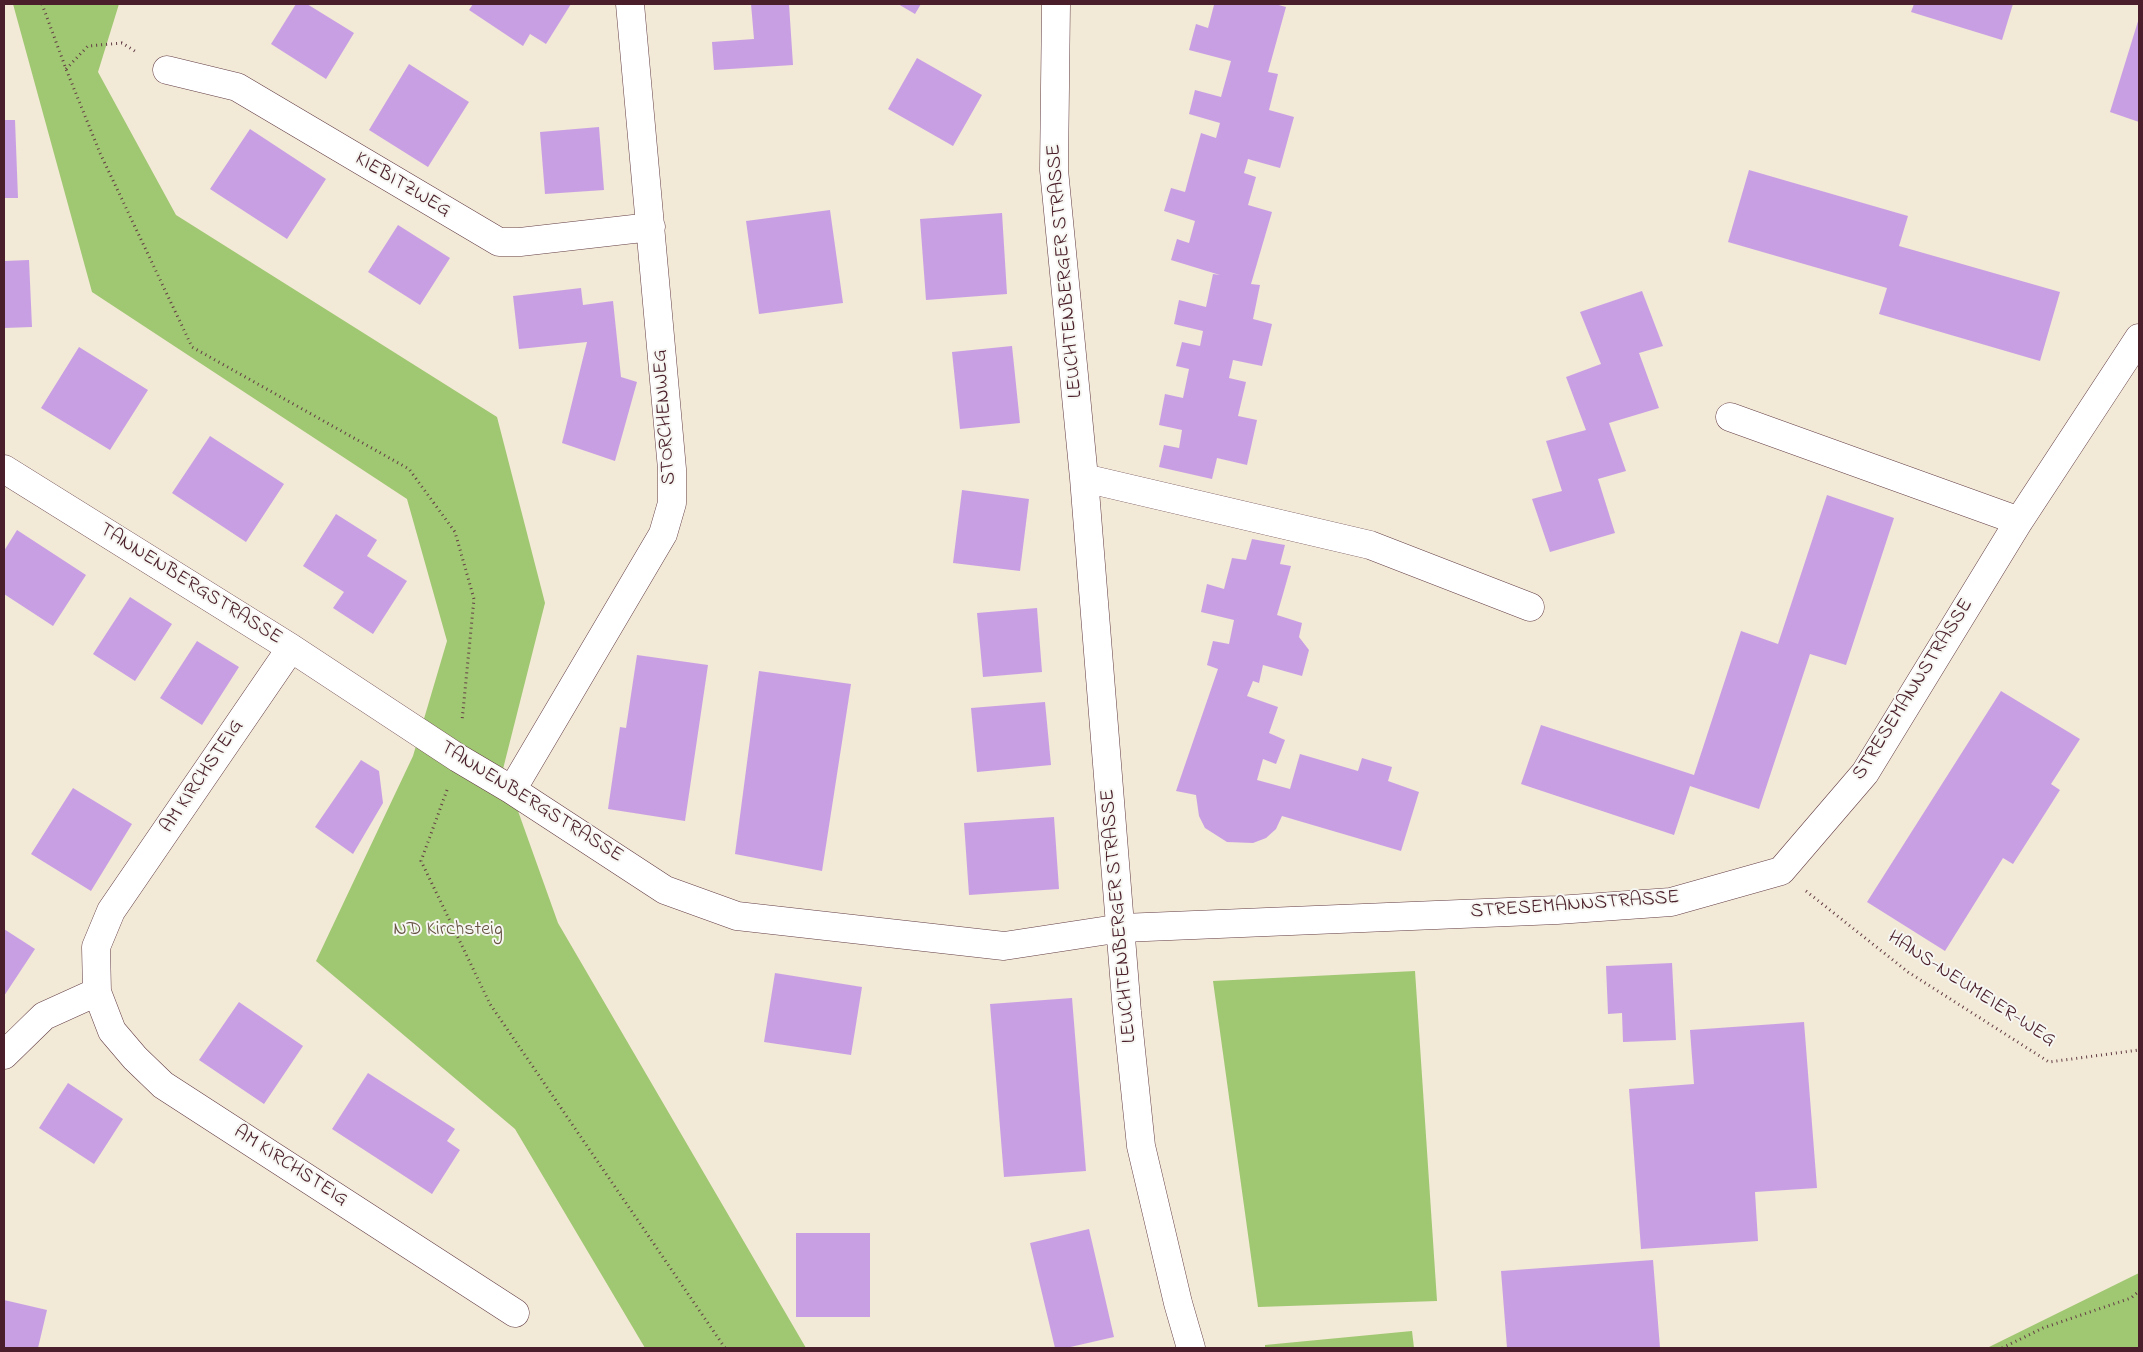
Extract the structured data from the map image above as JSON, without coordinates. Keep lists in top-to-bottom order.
{
  "streets": {
    "street": [
      "KIEBITZWEG",
      "LEUCHTENBERGER STRASSE",
      "STORCHENWEG",
      "TANNENBERGSTRASSE",
      "STRESEMANNSTRASSE",
      "AM KIRCHSTEIG"
    ],
    "path": ["HANS-NEUMEIER-WEG"]
  },
  "crossings": [
    ["KIEBITZWEG", "STORCHENWEG"],
    ["LEUCHTENBERGER STRASSE", "TANNENBERGSTRASSE"],
    ["LEUCHTENBERGER STRASSE", "STRESEMANNSTRASSE"],
    ["STORCHENWEG", "TANNENBERGSTRASSE"],
    ["TANNENBERGSTRASSE", "STRESEMANNSTRASSE"],
    ["TANNENBERGSTRASSE", "AM KIRCHSTEIG"],
    ["STRESEMANNSTRASSE", "HANS-NEUMEIER-WEG"]
  ],
  "parks": ["ND Kirchsteig"]
}
